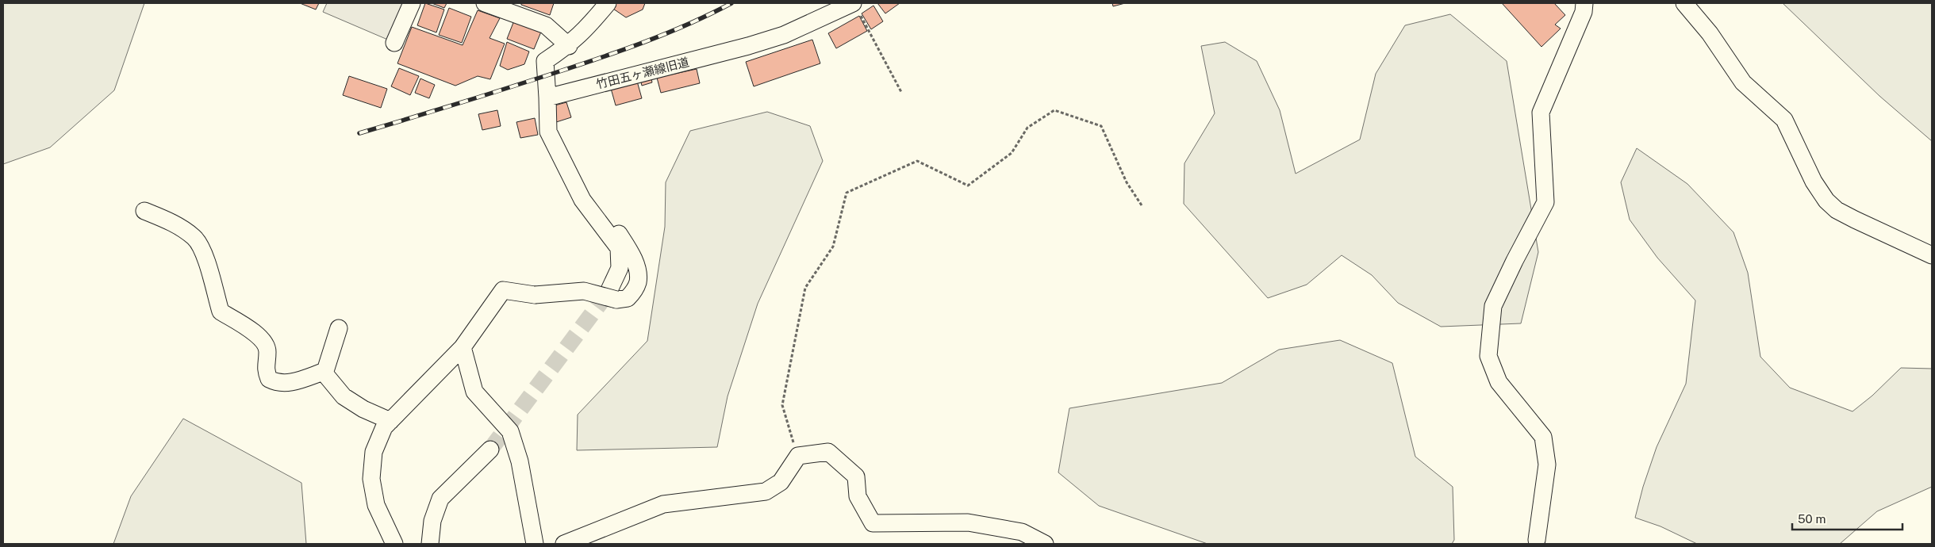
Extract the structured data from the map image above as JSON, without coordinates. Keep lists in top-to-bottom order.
{
  "streets": {
    "street": ["竹田五ヶ瀬線旧道"]
  },
  "scale_bar": "50 m"
}
